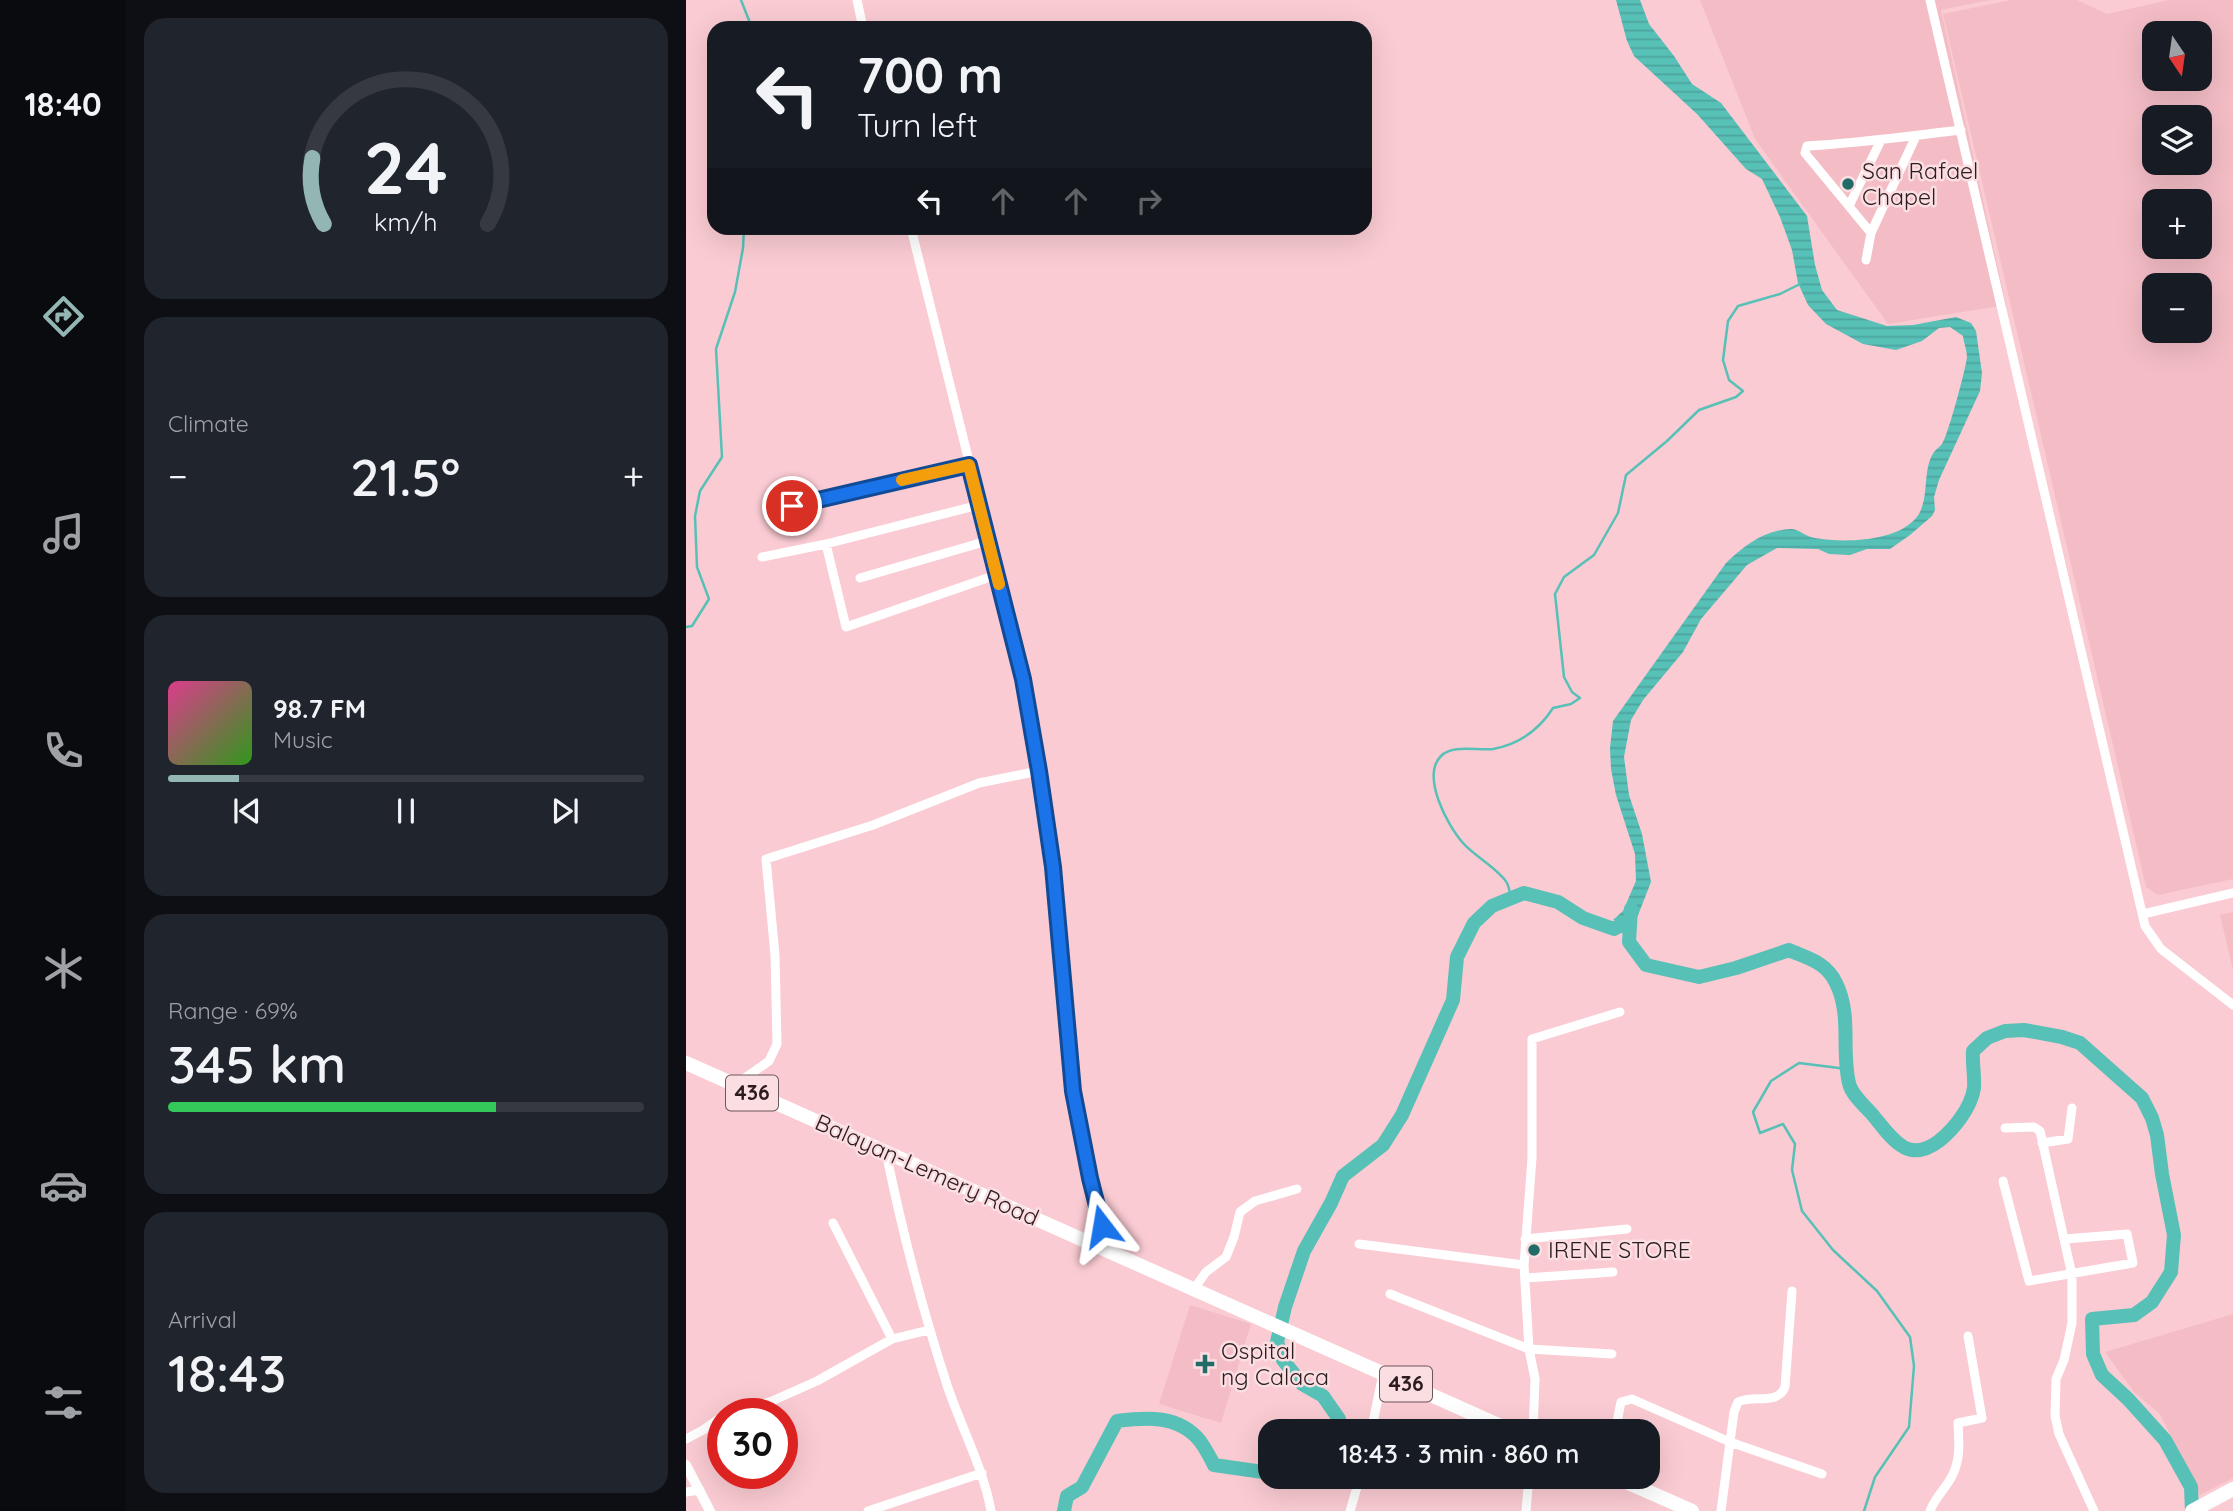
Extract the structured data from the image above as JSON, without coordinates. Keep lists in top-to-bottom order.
{
  "streets": {
    "main road": ["436", "Balayan-Lemery Road"]
  },
  "places": {
    "other": ["San Rafael Chapel", "IRENE STORE"],
    "health": ["Ospital ng Calaca"]
  },
  "north": "bottom",
  "page": {
    "tabs": "18:40",
    "map_buttons": ["+", "−"],
    "turn": ["700 m", "Turn left"],
    "tile": [
      "Climate",
      ["Range · 69%", "345 km"],
      ["Arrival", "18:43"]
    ],
    "heat": ["−", "21.5°", "+"],
    "song": ["98.7 FM", "Music"],
    "limit": "30",
    "trip": "18:43 · 3 min · 860 m",
    "gauge": ["24", "km/h"]
  }
}
